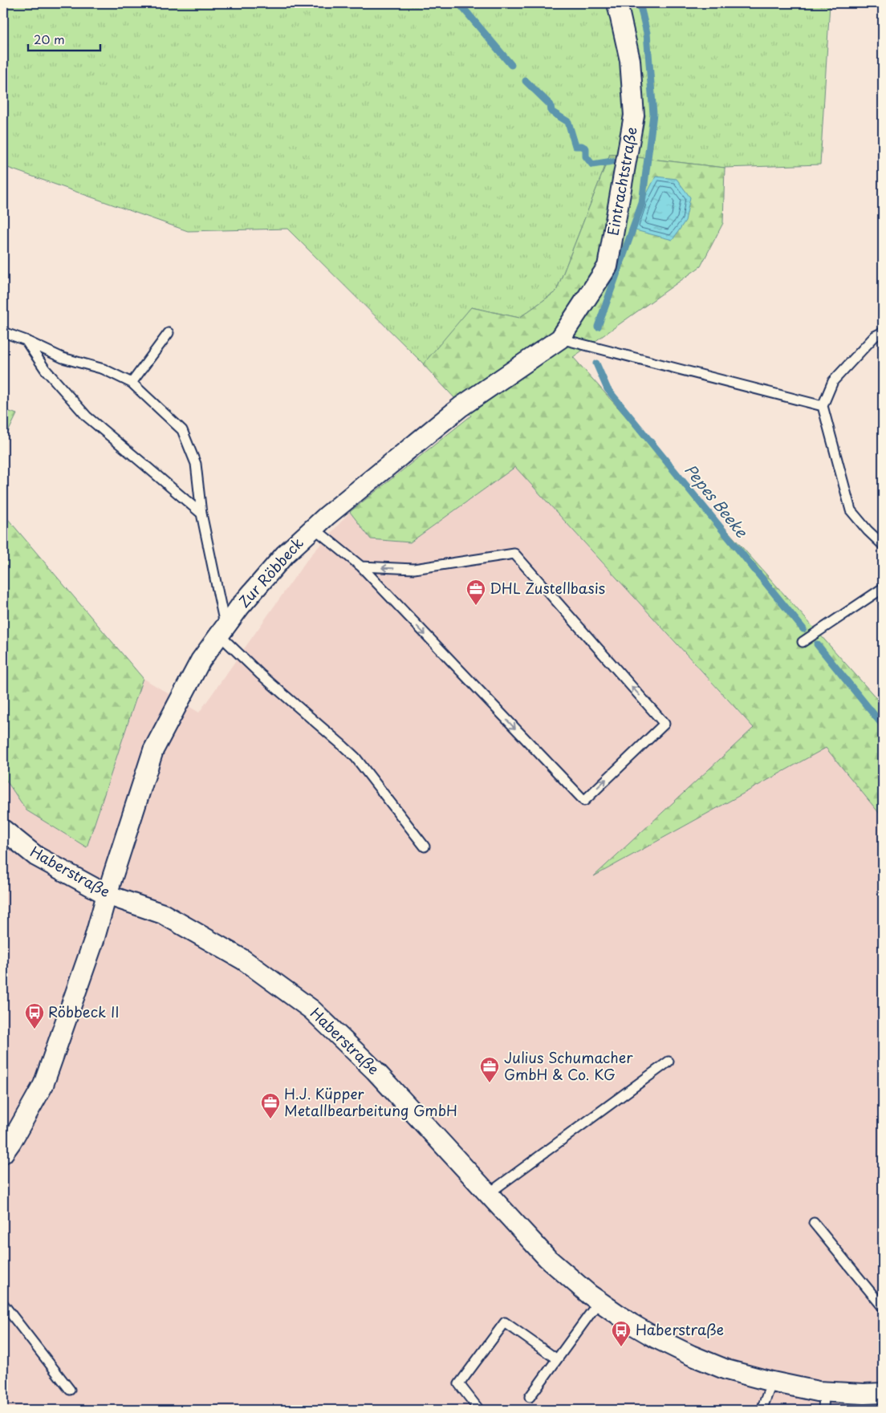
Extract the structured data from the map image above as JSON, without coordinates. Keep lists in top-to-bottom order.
{
  "streets": {
    "street": ["Eintrachtstraße", "Zur Röbbeck", "Haberstraße"]
  },
  "crossings": [
    ["Eintrachtstraße", "Zur Röbbeck"],
    ["Zur Röbbeck", "Haberstraße"]
  ],
  "water": ["Pepes Beeke"],
  "places": {
    "office": ["DHL Zustellbasis", "Julius Schumacher GmbH & Co. KG", "H.J. Küpper Metallbearbeitung GmbH"],
    "bus stop": ["Röbbeck II", "Haberstraße"]
  },
  "scale_bar": "20 m"
}
